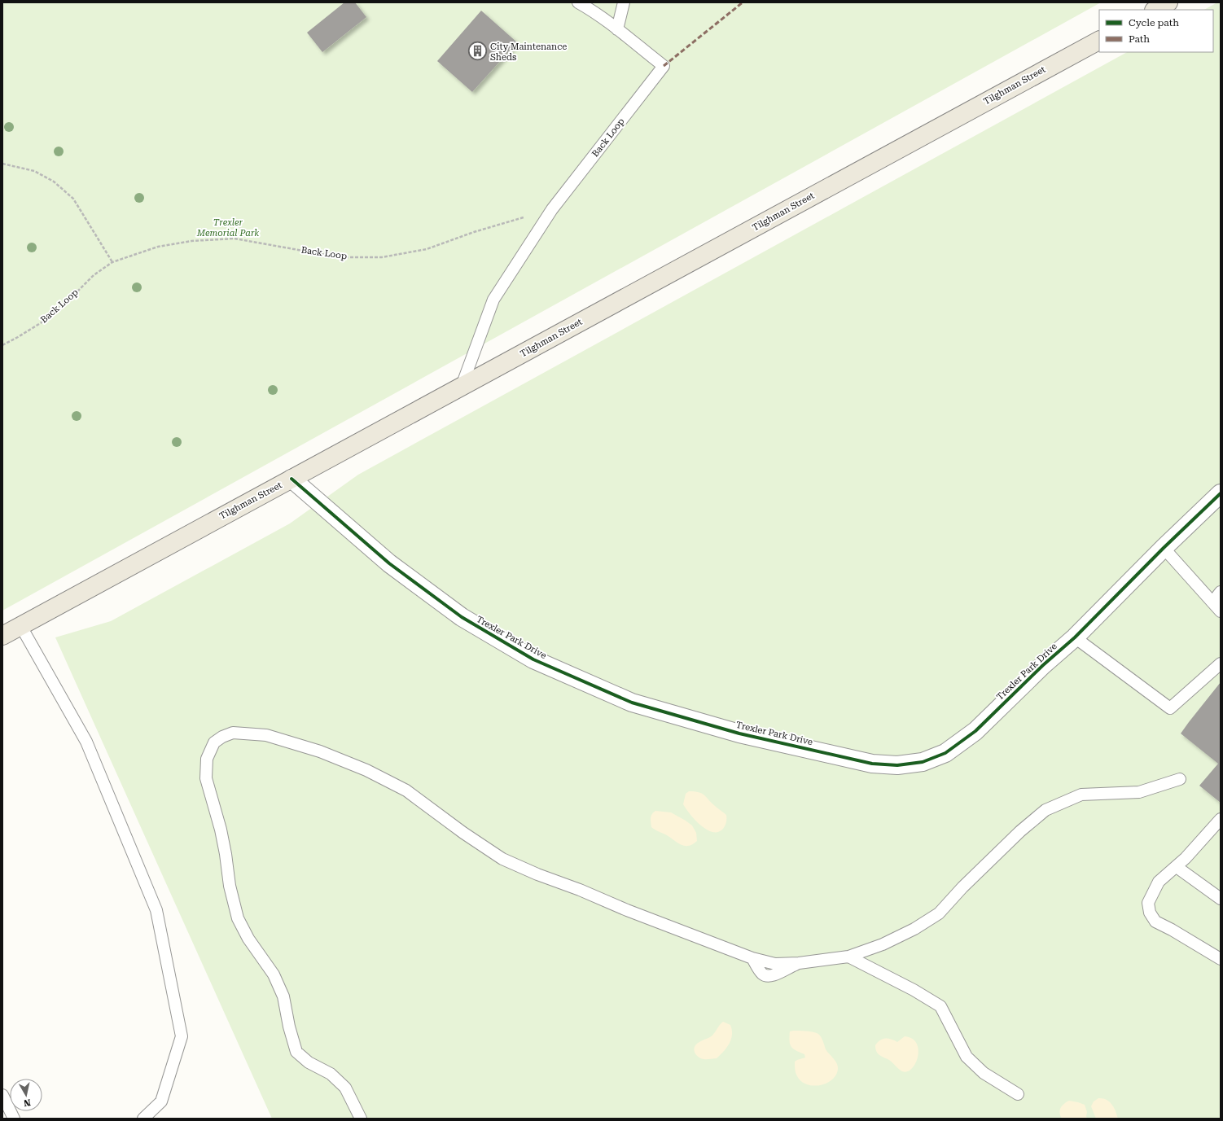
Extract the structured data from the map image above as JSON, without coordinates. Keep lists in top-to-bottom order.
{
  "streets": {
    "main road": ["Tilghman Street"],
    "street": ["Trexler Park Drive"],
    "lane": ["Back Loop"]
  },
  "crossings": [
    ["Tilghman Street", "Back Loop"],
    ["Tilghman Street", "Trexler Park Drive"]
  ],
  "parks": ["Trexler Memorial Park"],
  "places": {
    "building": ["City Maintenance Sheds"]
  },
  "legend": ["Cycle path", "Path"],
  "north": "bottom"
}
